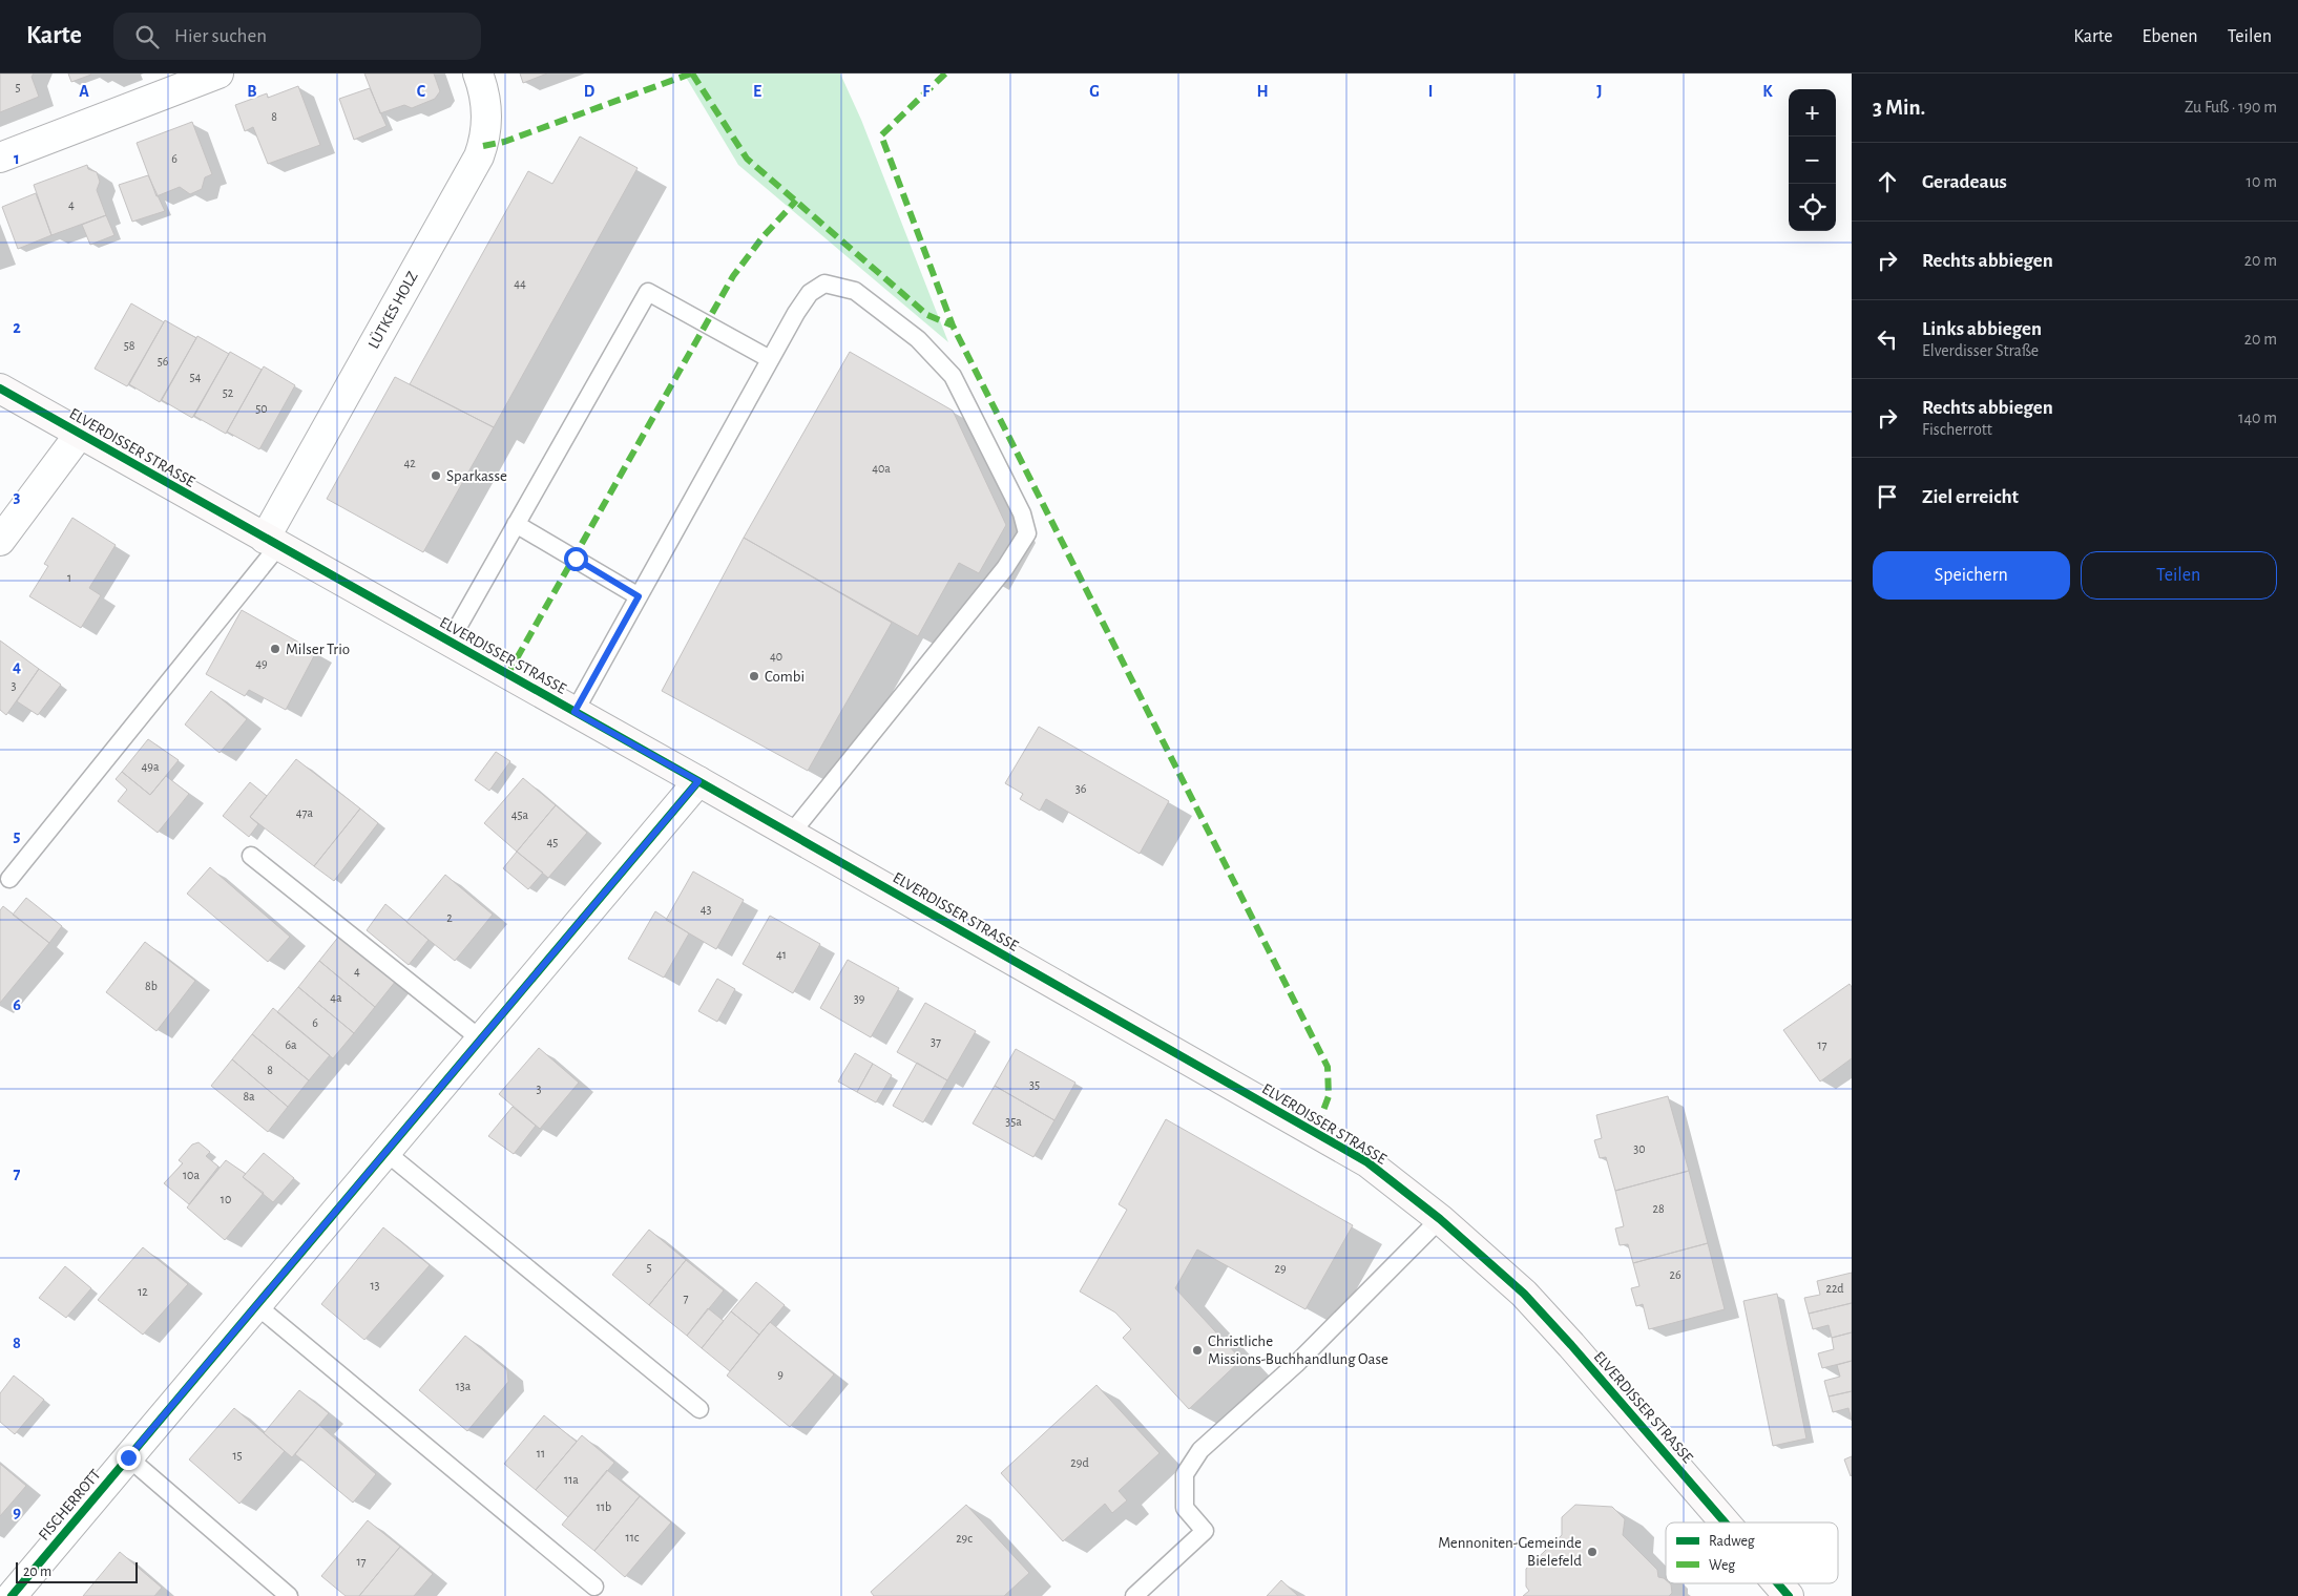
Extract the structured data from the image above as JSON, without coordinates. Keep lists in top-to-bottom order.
{
  "streets": {
    "street": ["LÜTKES HOLZ", "ELVERDISSER STRASSE", "FISCHERROTT"]
  },
  "crossings": [
    ["LÜTKES HOLZ", "ELVERDISSER STRASSE"],
    ["ELVERDISSER STRASSE", "FISCHERROTT"]
  ],
  "places": [
    "Sparkasse",
    "Milser Trio",
    "Combi",
    "Christliche Missions-Buchhandlung Oase",
    "Mennoniten-Gemeinde Bielefeld"
  ],
  "house_numbers": [
    "5",
    "8",
    "6",
    "4",
    "44",
    "58",
    "56",
    "54",
    "52",
    "50",
    "42",
    "40a",
    "1",
    "40",
    "49",
    "3",
    "49a",
    "36",
    "47a",
    "45a",
    "45",
    "43",
    "2",
    "41",
    "4",
    "8b",
    "4a",
    "39",
    "6",
    "37",
    "6a",
    "17",
    "8",
    "35",
    "3",
    "8a",
    "35a",
    "30",
    "10a",
    "10",
    "28",
    "5",
    "29",
    "26",
    "13",
    "22d",
    "12",
    "7",
    "9",
    "13a",
    "11",
    "15",
    "29d",
    "11a",
    "11b",
    "11c",
    "29c",
    "17"
  ],
  "legend": ["Radweg", "Weg"],
  "scale_bar": "20 m",
  "page": {
    "header": "Karte",
    "search": "Hier suchen",
    "nav": ["Karte", "Ebenen", "Teilen"],
    "heading": ["3 Min.", "Zu Fuß · 190 m"],
    "map_buttons": ["+", "−"],
    "list": [
      ["Geradeaus", "10 m"],
      ["Rechts abbiegen", "20 m"],
      ["Links abbiegen", "Elverdisser Straße", "20 m"],
      ["Rechts abbiegen", "Fischerrott", "140 m"],
      "Ziel erreicht"
    ],
    "buttons": ["Speichern", "Teilen"],
    "scale": "20 m"
  },
  "grid": {
    "columns": [
      "A",
      "B",
      "C",
      "D",
      "E",
      "F",
      "G",
      "H",
      "I",
      "J",
      "K"
    ],
    "rows": [
      "1",
      "2",
      "3",
      "4",
      "5",
      "6",
      "7",
      "8",
      "9"
    ]
  }
}
